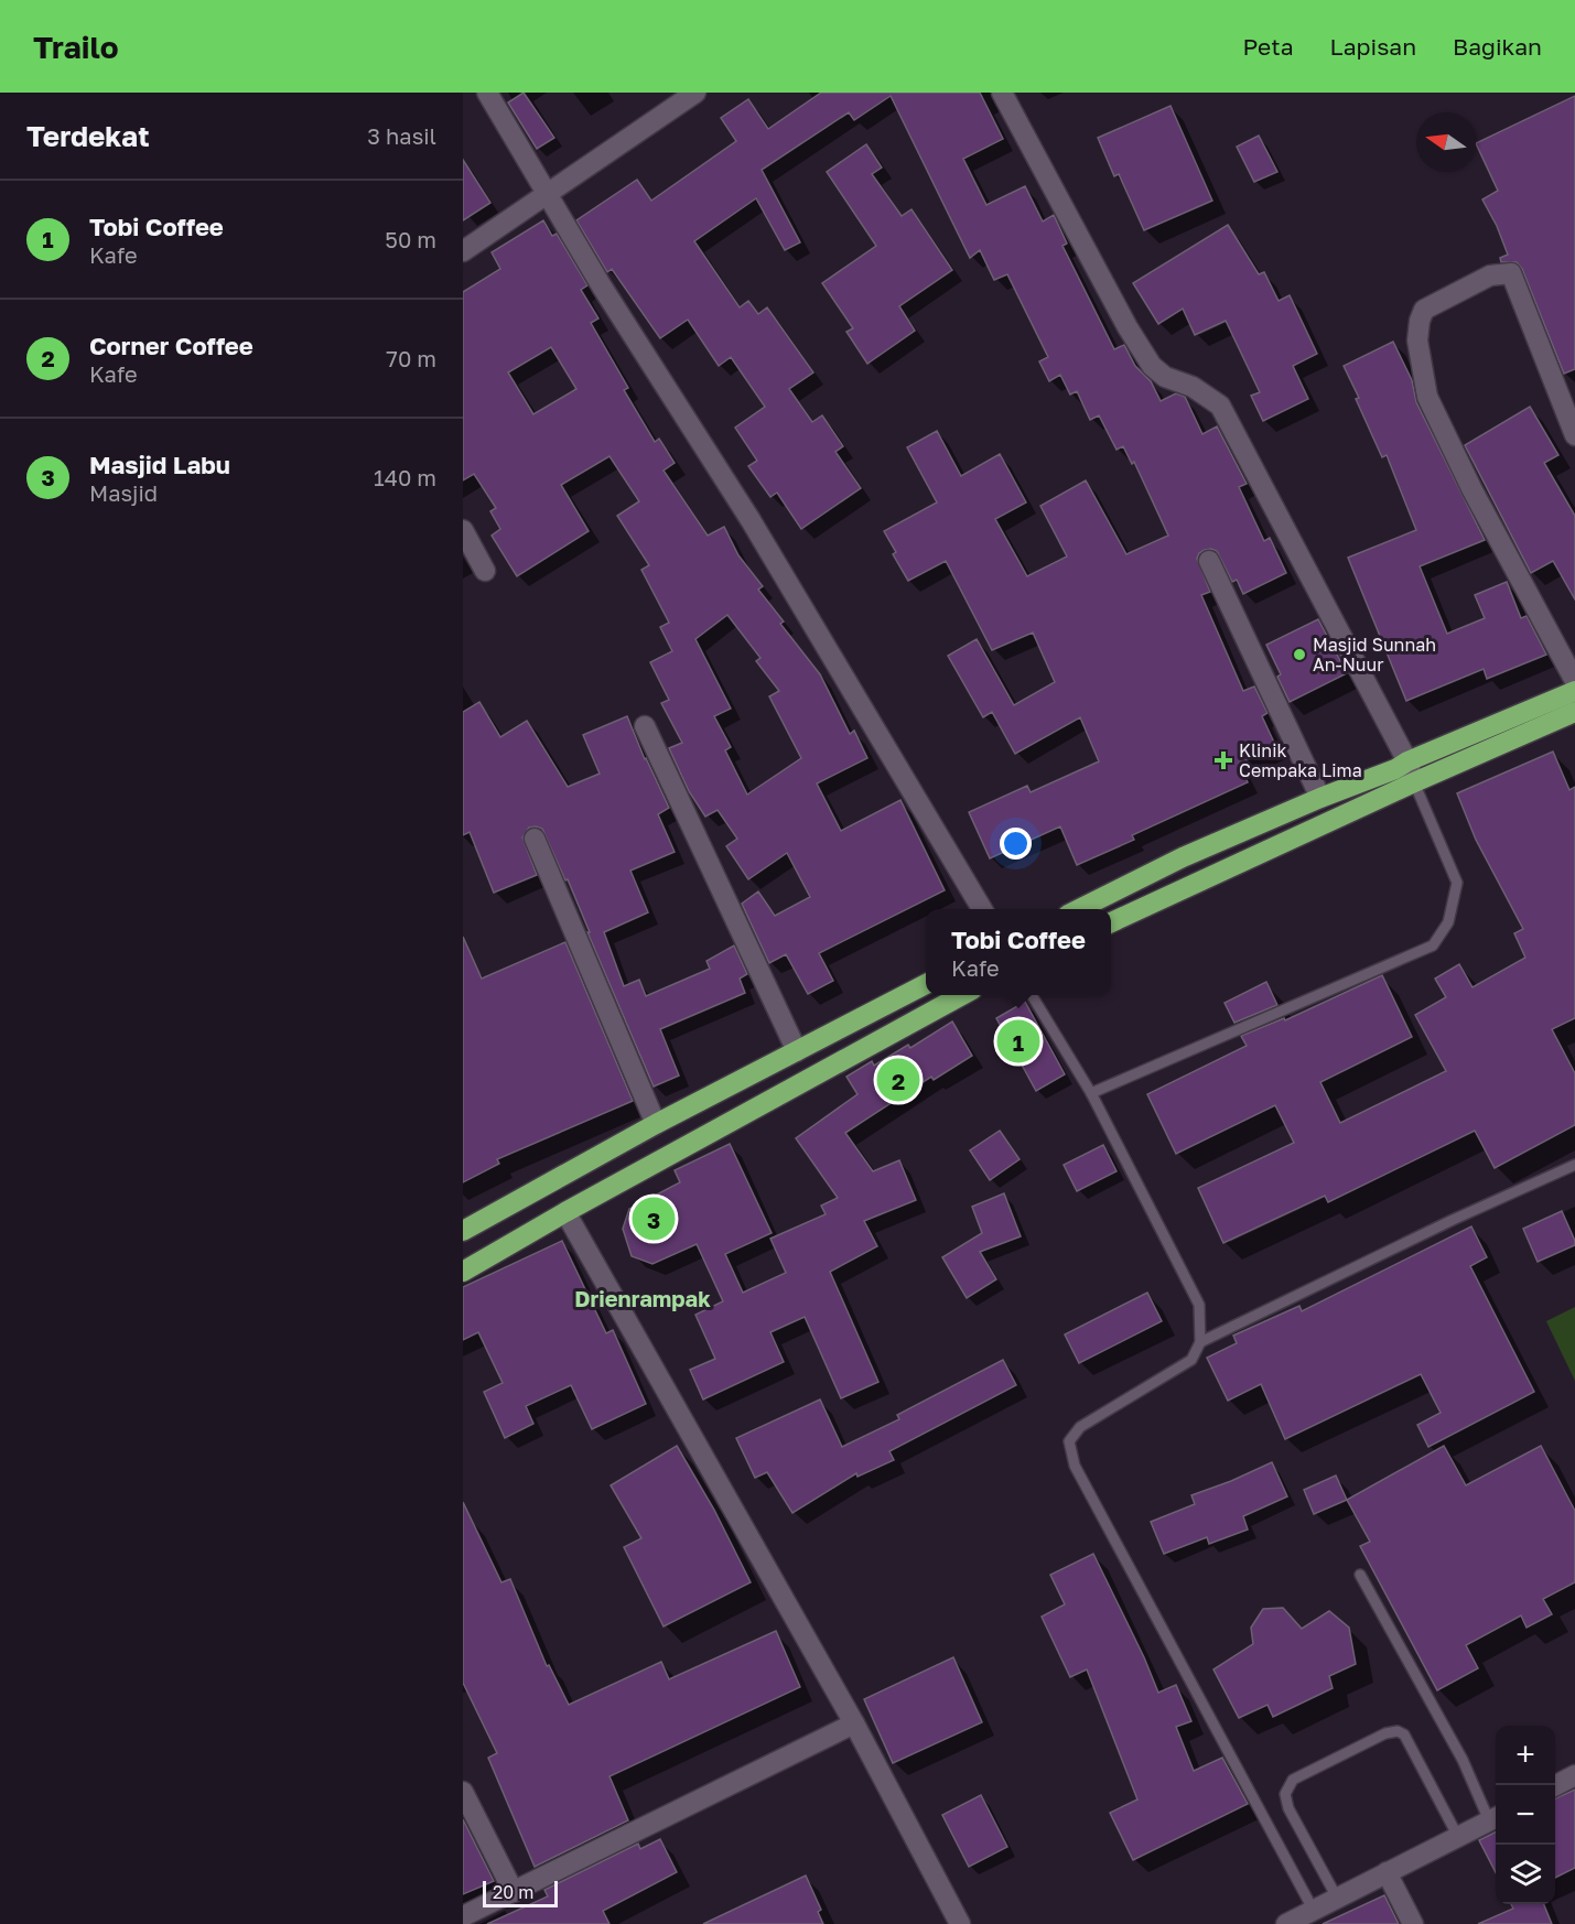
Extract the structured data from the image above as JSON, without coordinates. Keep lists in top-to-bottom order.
{
  "districts": ["Drienrampak"],
  "places": {
    "other": ["Masjid Sunnah An-Nuur"],
    "health": ["Klinik Cempaka Lima"]
  },
  "scale_bar": "20 m",
  "north": "left",
  "page": {
    "header": "Trailo",
    "nav": ["Peta", "Lapisan", "Bagikan"],
    "heading": ["Terdekat", "3 hasil"],
    "list": [
      {
        "mark": "1",
        "name": "Tobi Coffee",
        "note": "Kafe",
        "value": "50 m"
      },
      {
        "mark": "2",
        "name": "Corner Coffee",
        "note": "Kafe",
        "value": "70 m"
      },
      {
        "mark": "3",
        "name": "Masjid Labu",
        "note": "Masjid",
        "value": "140 m"
      }
    ],
    "popup": ["Tobi Coffee", "Kafe"],
    "pins": ["1", "2", "3"],
    "map_buttons": ["+", "−"],
    "scale": "20 m"
  }
}
